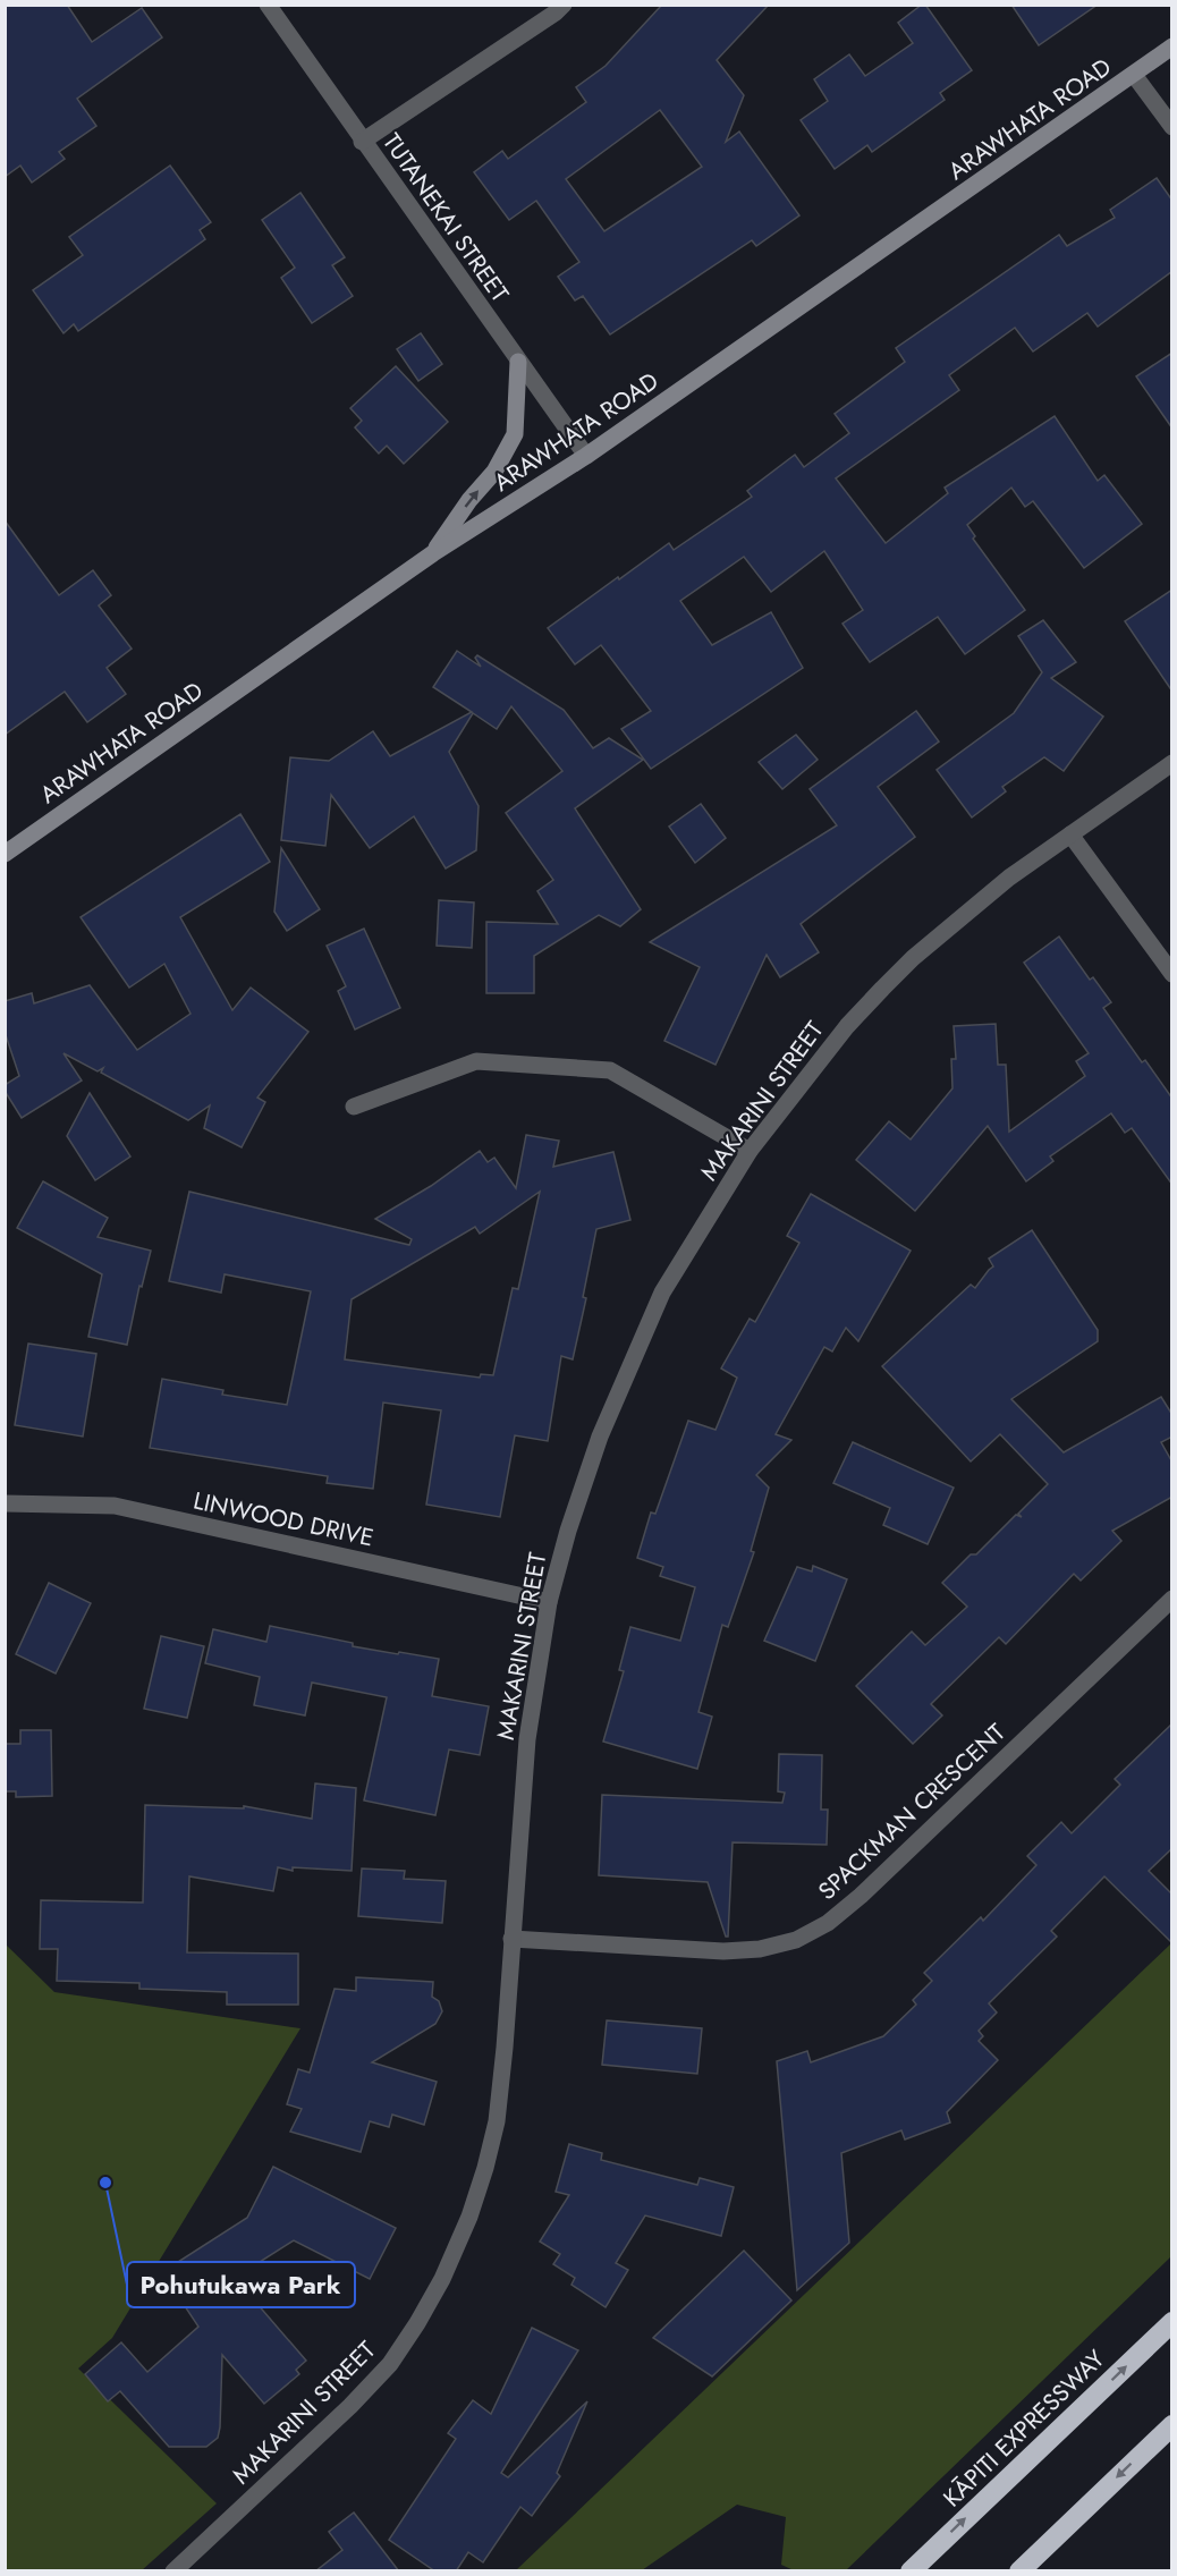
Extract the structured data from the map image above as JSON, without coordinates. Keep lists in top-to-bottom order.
{
  "streets": {
    "highway": ["KĀPITI EXPRESSWAY"],
    "main road": ["ARAWHATA ROAD"],
    "street": [
      "TUTANEKAI STREET",
      "MAKARINI STREET",
      "LINWOOD DRIVE",
      "SPACKMAN CRESCENT"
    ]
  },
  "crossings": [
    ["ARAWHATA ROAD", "TUTANEKAI STREET"],
    ["MAKARINI STREET", "LINWOOD DRIVE"],
    ["MAKARINI STREET", "SPACKMAN CRESCENT"]
  ],
  "places": ["Pohutukawa Park"]
}
